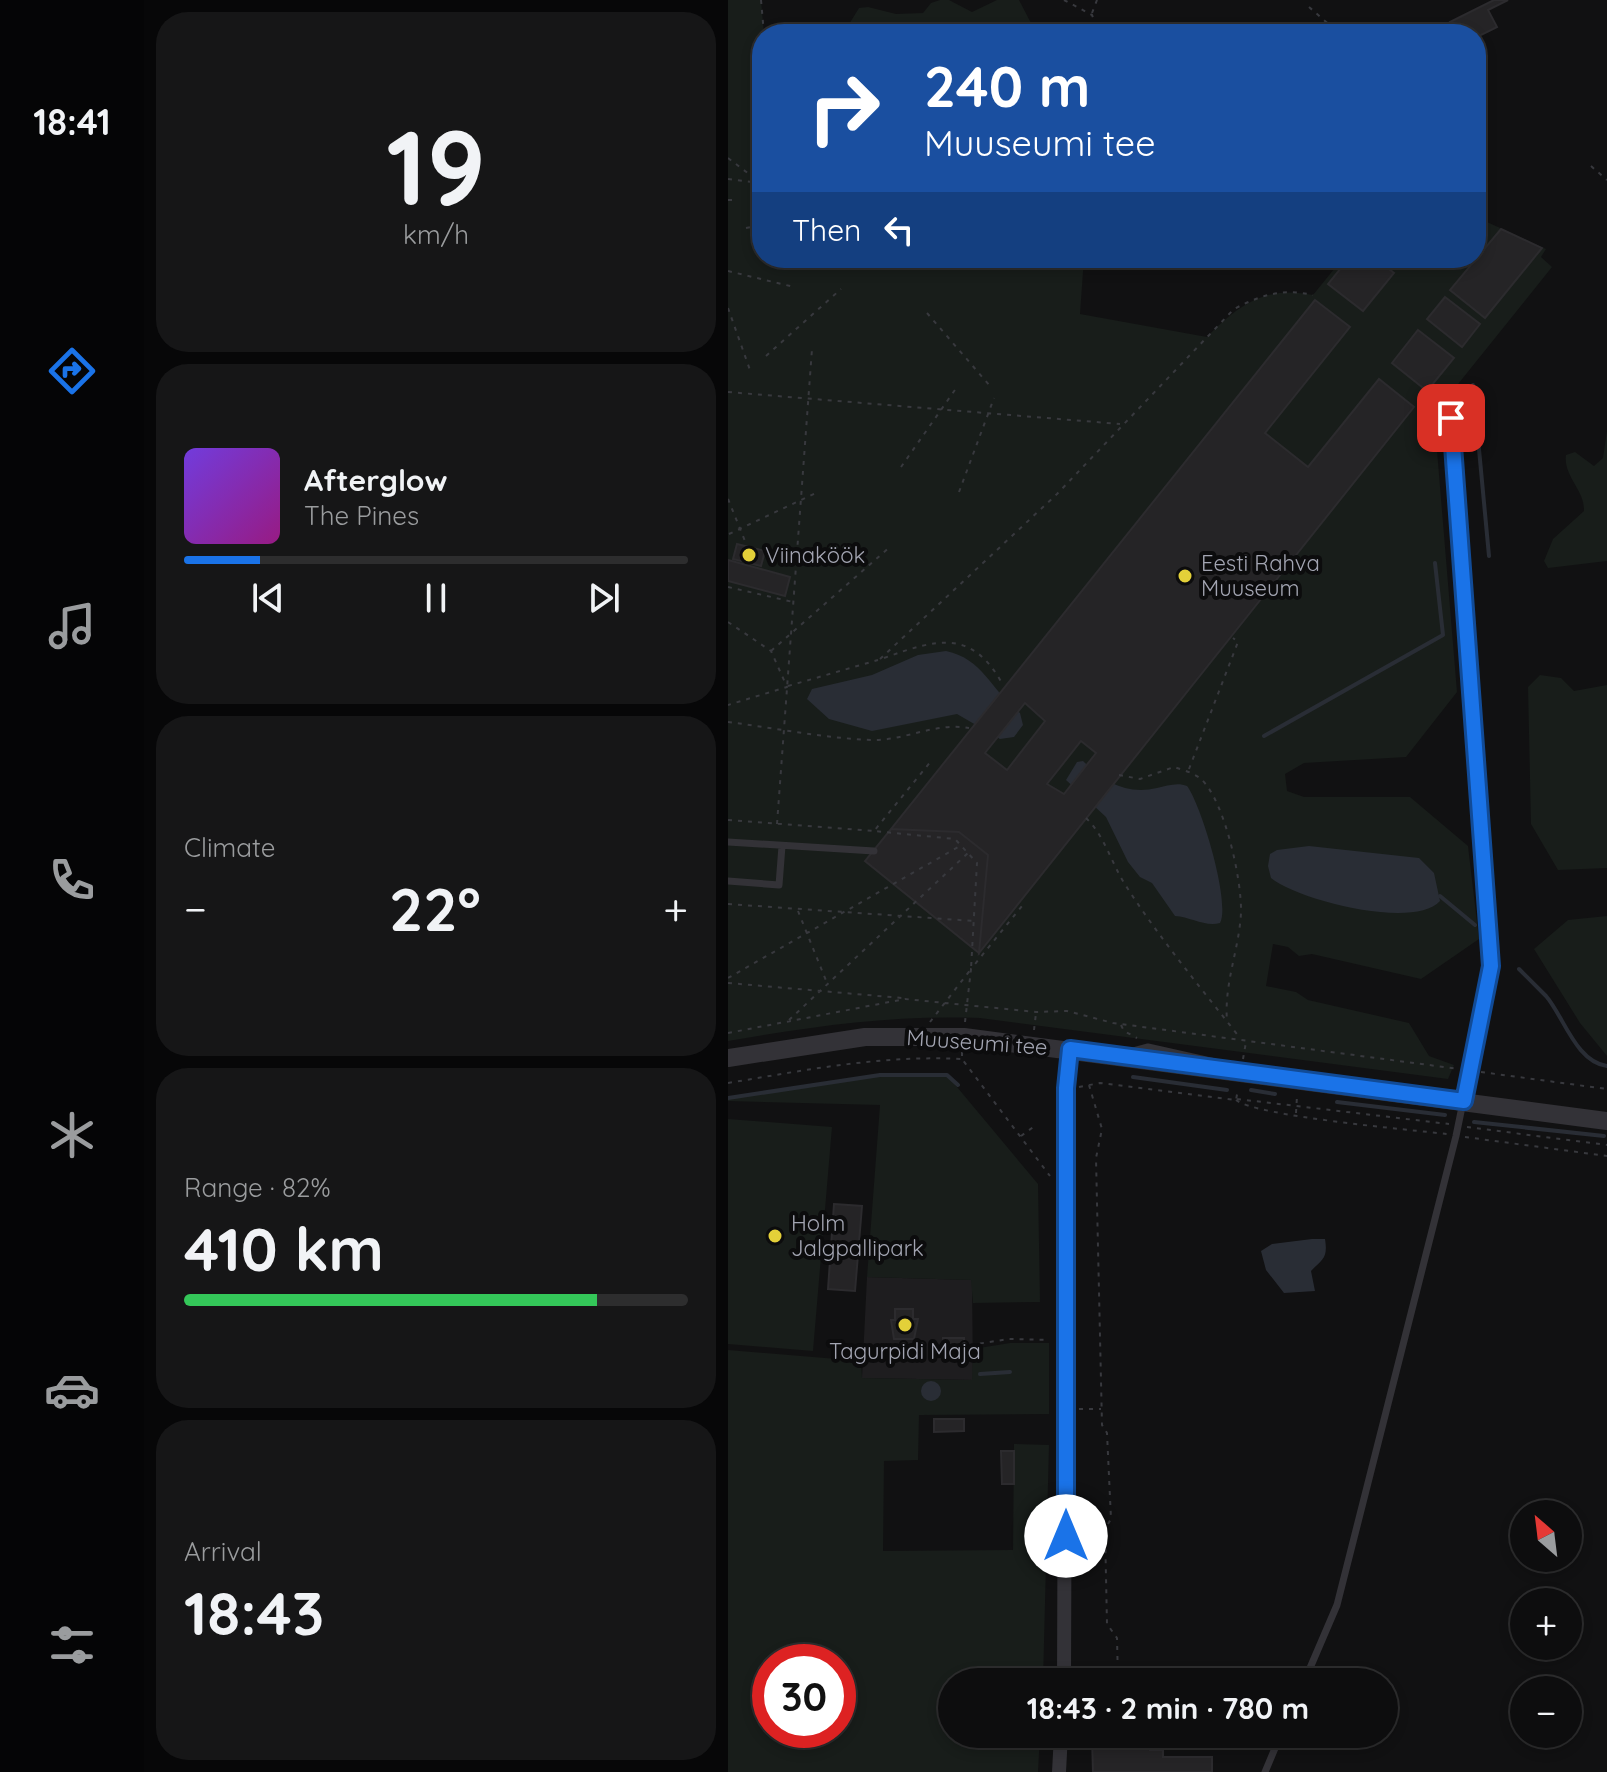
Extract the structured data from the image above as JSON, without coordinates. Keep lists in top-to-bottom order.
{
  "streets": {
    "street": ["Muuseumi tee"]
  },
  "places": [
    "Viinaköök",
    "Eesti Rahva Muuseum",
    "Holm Jalgpallipark",
    "Tagurpidi Maja"
  ],
  "north": "top left",
  "page": {
    "tabs": "18:41",
    "tile": [
      ["19", "km/h"],
      "Climate",
      ["Range · 82%", "410 km"],
      ["Arrival", "18:43"]
    ],
    "turn": ["240 m", "Muuseumi tee"],
    "then": "Then",
    "song": ["Afterglow", "The Pines"],
    "heat": ["−", "22°", "+"],
    "map_buttons": ["+", "−"],
    "limit": "30",
    "trip": "18:43 · 2 min · 780 m"
  }
}
